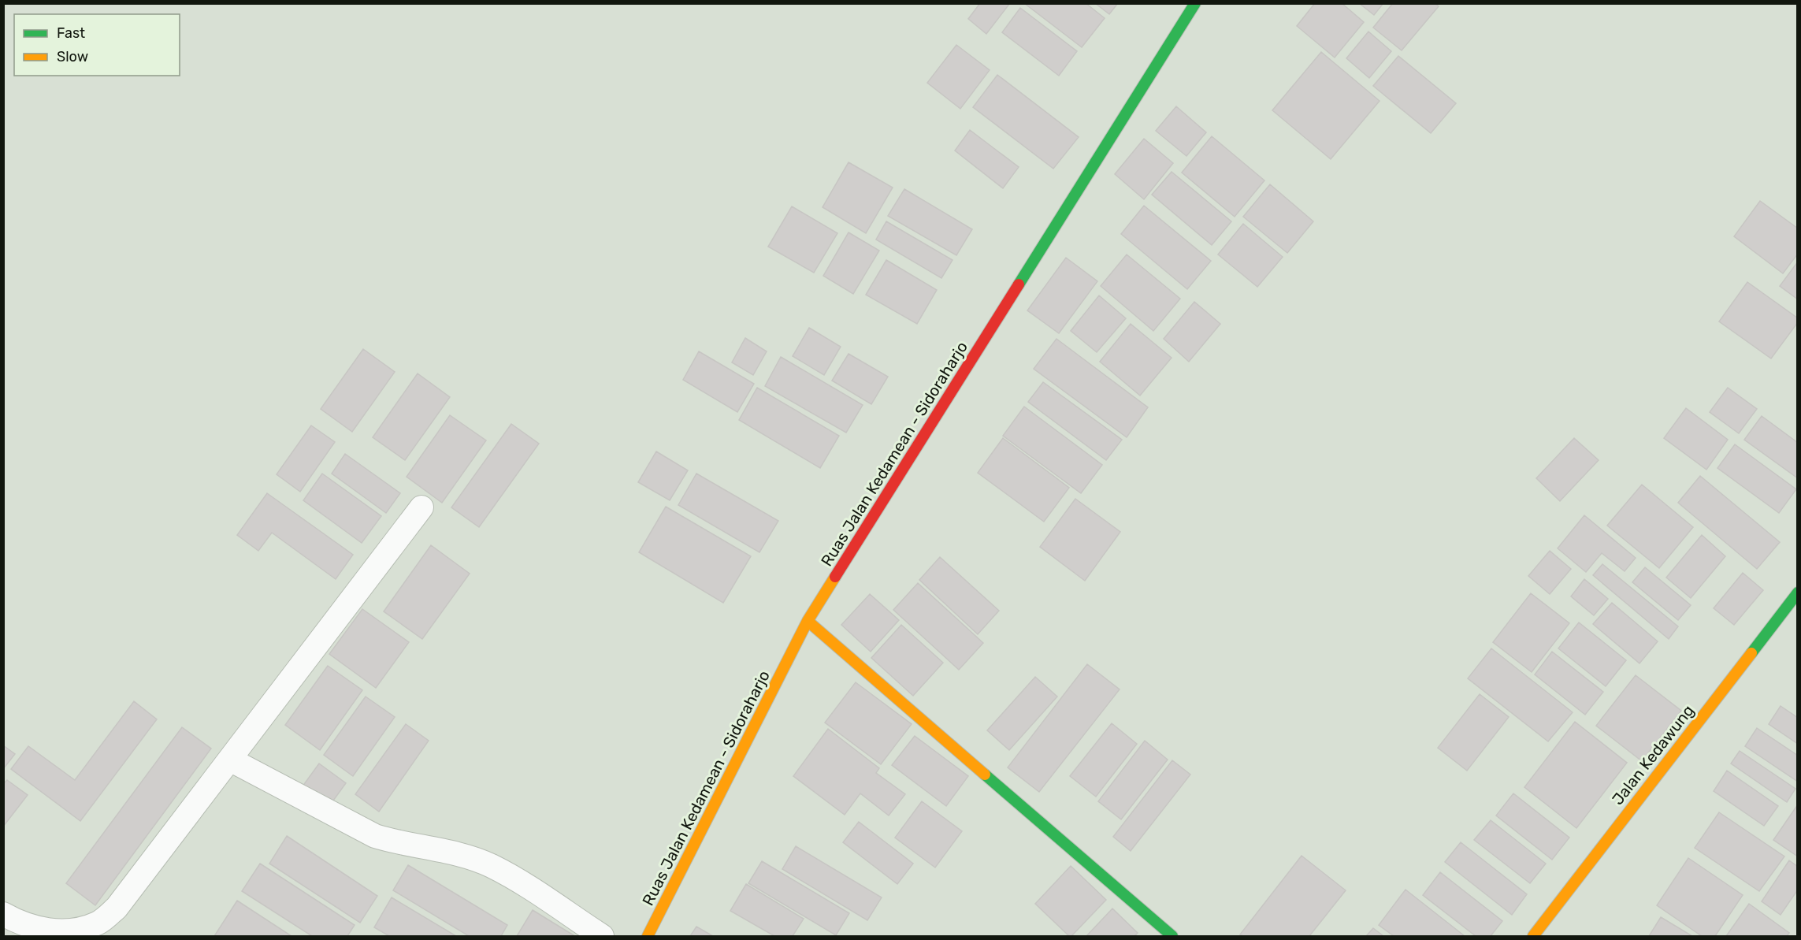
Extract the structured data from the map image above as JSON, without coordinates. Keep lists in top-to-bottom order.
{
  "streets": {
    "main road": ["Ruas Jalan Kedamean - Sidoraharjo", "Jalan Kedawung"]
  },
  "legend": ["Fast", "Slow"]
}
